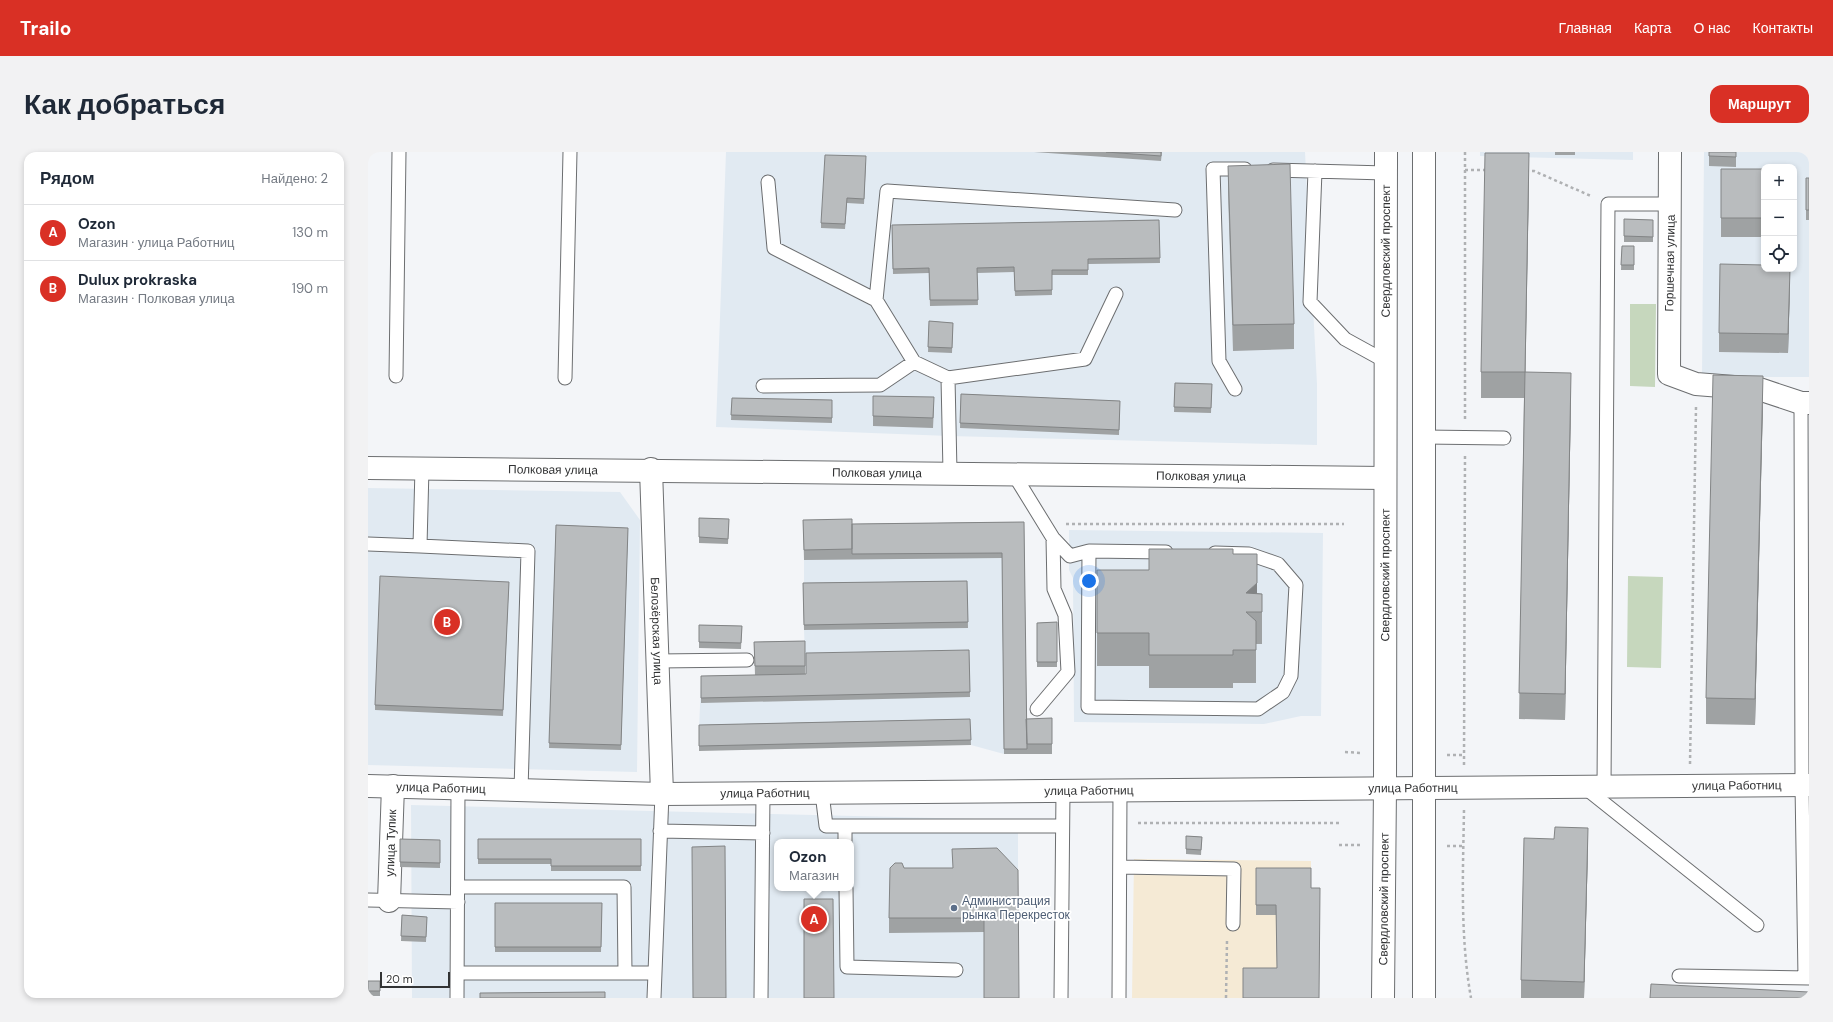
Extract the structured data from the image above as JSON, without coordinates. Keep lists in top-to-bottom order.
{
  "streets": {
    "street": [
      "Свердловский проспект",
      "Горшечная улица",
      "Полковая улица",
      "Белозёрская улица",
      "улица Работниц",
      "улица Тупик"
    ]
  },
  "crossings": [
    ["Свердловский проспект", "Полковая улица"],
    ["Свердловский проспект", "улица Работниц"],
    ["Полковая улица", "Белозёрская улица"],
    ["Белозёрская улица", "улица Работниц"],
    ["улица Работниц", "улица Тупик"]
  ],
  "places": ["Администрация рынка Перекресток"],
  "scale_bar": "20 m",
  "page": {
    "header": "Trailo",
    "nav": [
      "Главная",
      "Карта",
      "О нас",
      "Контакты"
    ],
    "buttons": "Маршрут",
    "title": "Как добраться",
    "heading": ["Рядом", "Найдено: 2"],
    "map_buttons": ["+", "−"],
    "list": [
      {
        "mark": "A",
        "name": "Ozon",
        "note": "Магазин · улица Работниц",
        "value": "130 m"
      },
      {
        "mark": "B",
        "name": "Dulux prokraska",
        "note": "Магазин · Полковая улица",
        "value": "190 m"
      }
    ],
    "pins": ["B", "A"],
    "popup": ["Ozon", "Магазин"],
    "scale": "20 m"
  }
}
